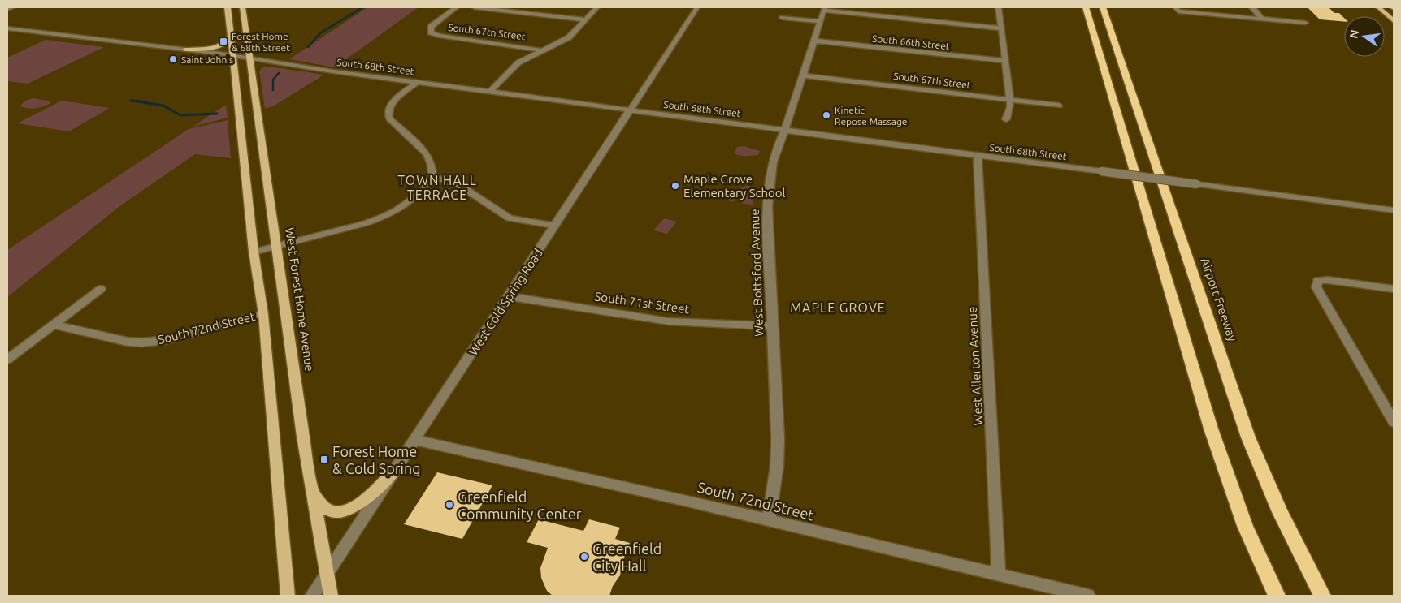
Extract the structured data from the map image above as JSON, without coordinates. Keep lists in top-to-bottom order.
{
  "streets": {
    "highway": ["Airport Freeway"],
    "main road": ["West Forest Home Avenue"],
    "street": [
      "South 67th Street",
      "South 66th Street",
      "South 68th Street",
      "West Bottsford Avenue",
      "West Cold Spring Road",
      "South 71st Street",
      "South 72nd Street",
      "West Allerton Avenue"
    ]
  },
  "crossings": [
    ["South 67th Street", "West Bottsford Avenue"],
    ["South 66th Street", "West Bottsford Avenue"],
    ["South 68th Street", "West Bottsford Avenue"],
    ["South 68th Street", "West Forest Home Avenue"],
    ["South 68th Street", "West Cold Spring Road"],
    ["South 68th Street", "West Allerton Avenue"],
    ["West Bottsford Avenue", "South 71st Street"],
    ["West Bottsford Avenue", "South 72nd Street"],
    ["West Forest Home Avenue", "West Cold Spring Road"],
    ["West Cold Spring Road", "South 71st Street"],
    ["West Cold Spring Road", "South 72nd Street"],
    ["South 72nd Street", "West Allerton Avenue"]
  ],
  "districts": ["TOWN HALL TERRACE", "MAPLE GROVE"],
  "places": {
    "transit": ["Forest Home & 68th Street", "Forest Home & Cold Spring"],
    "other": [
      "Saint John's",
      "Kinetic Repose Massage",
      "Maple Grove Elementary School",
      "Greenfield Community Center",
      "Greenfield City Hall"
    ]
  },
  "north": "left"
}
